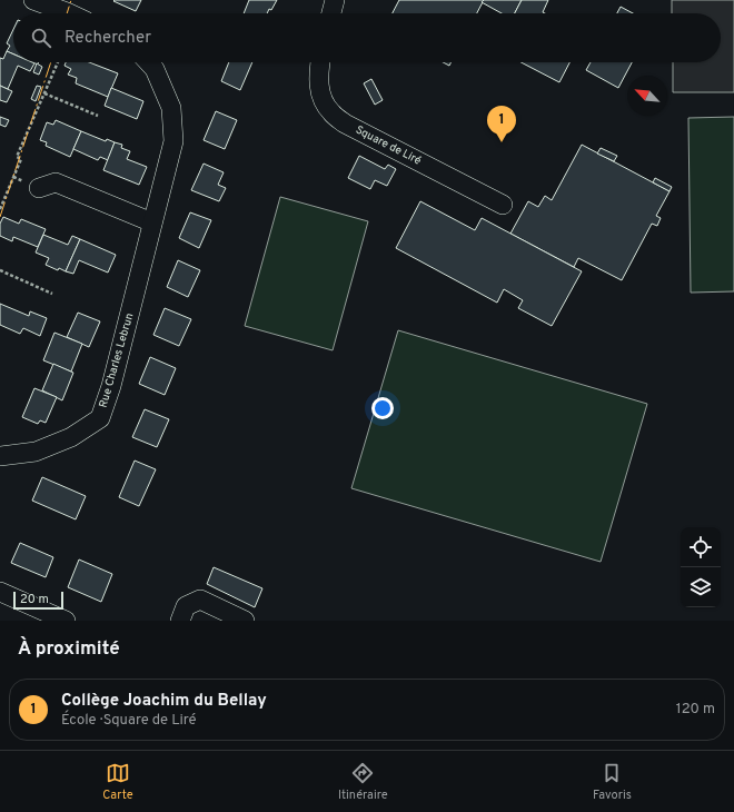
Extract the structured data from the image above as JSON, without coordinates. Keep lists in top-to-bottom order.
{
  "streets": {
    "street": ["Square de Liré", "Rue Charles Lebrun"]
  },
  "scale_bar": "20 m",
  "north": "top left",
  "page": {
    "search": "Rechercher",
    "pins": "1",
    "scale": "20 m",
    "heading": "À proximité",
    "list": [
      {
        "mark": "1",
        "name": "Collège Joachim du Bellay",
        "note": "École · Square de Liré",
        "value": "120 m"
      }
    ],
    "nav": ["Carte", "Itinéraire", "Favoris"]
  }
}
